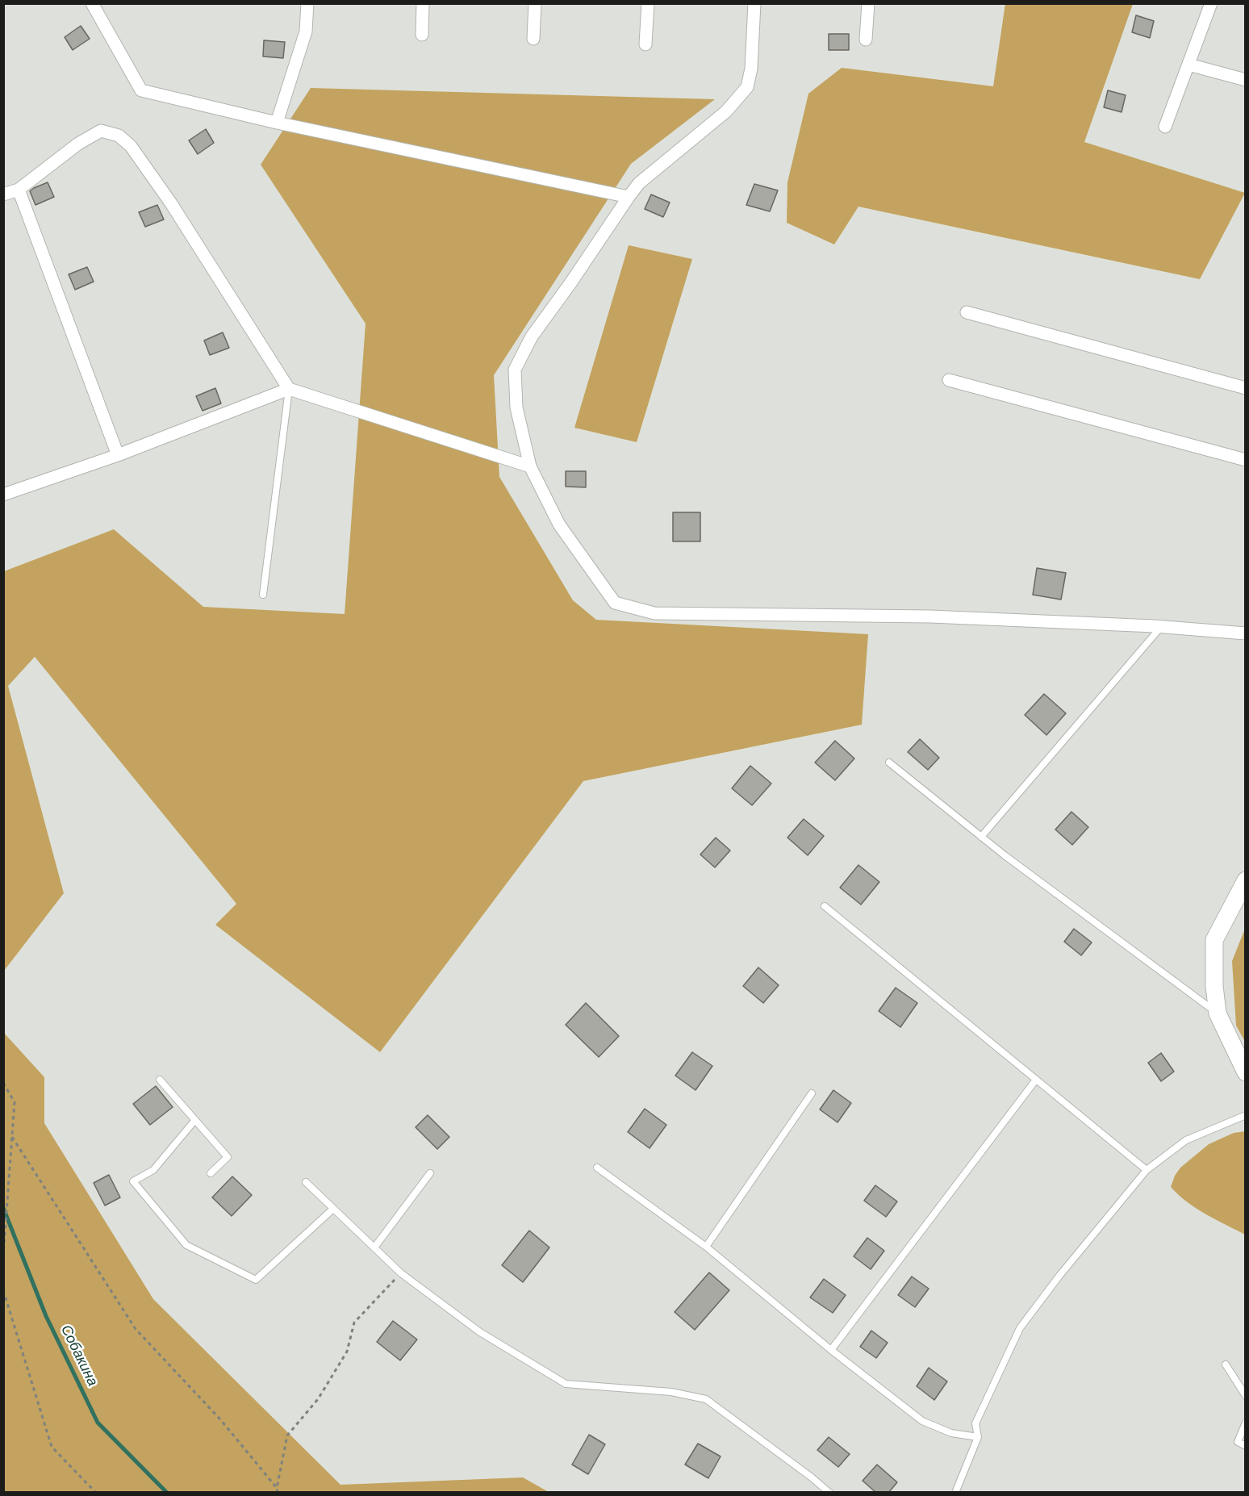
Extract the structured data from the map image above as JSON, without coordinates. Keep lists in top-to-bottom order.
{
  "water": ["Собакина"]
}
